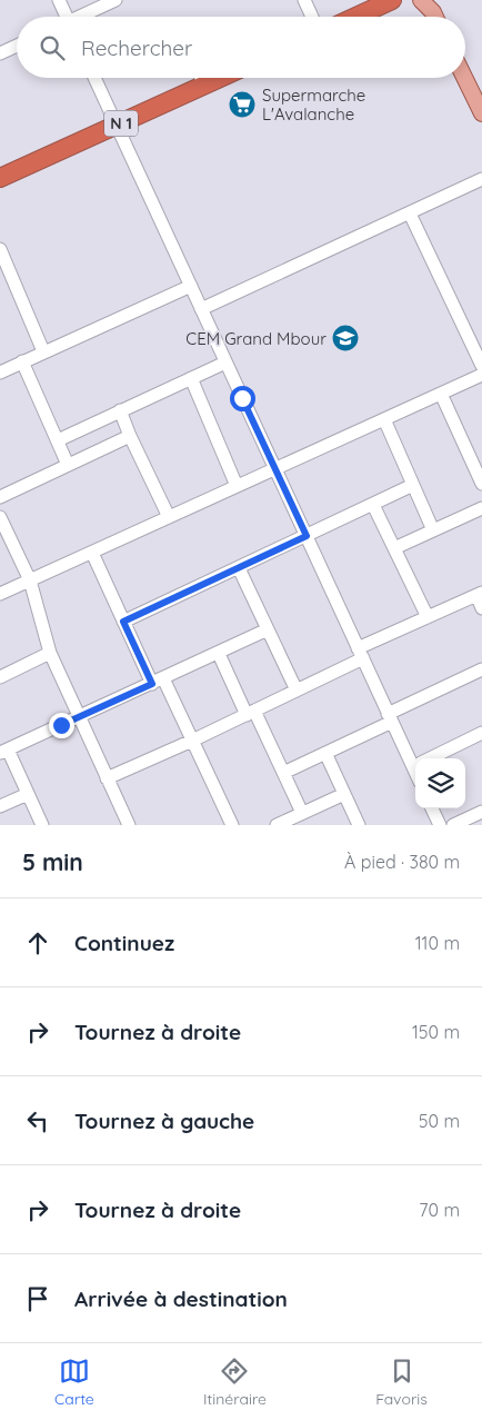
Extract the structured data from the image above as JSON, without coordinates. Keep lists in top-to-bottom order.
{
  "streets": {
    "highway": ["N 1"]
  },
  "places": {
    "supermarket": ["Supermarche L'Avalanche"],
    "school or university": ["CEM Grand Mbour"]
  },
  "page": {
    "search": "Rechercher",
    "heading": ["5 min", "À pied · 380 m"],
    "list": [
      ["Continuez", "110 m"],
      ["Tournez à droite", "150 m"],
      ["Tournez à gauche", "50 m"],
      ["Tournez à droite", "70 m"],
      "Arrivée à destination"
    ],
    "nav": ["Carte", "Itinéraire", "Favoris"]
  }
}
